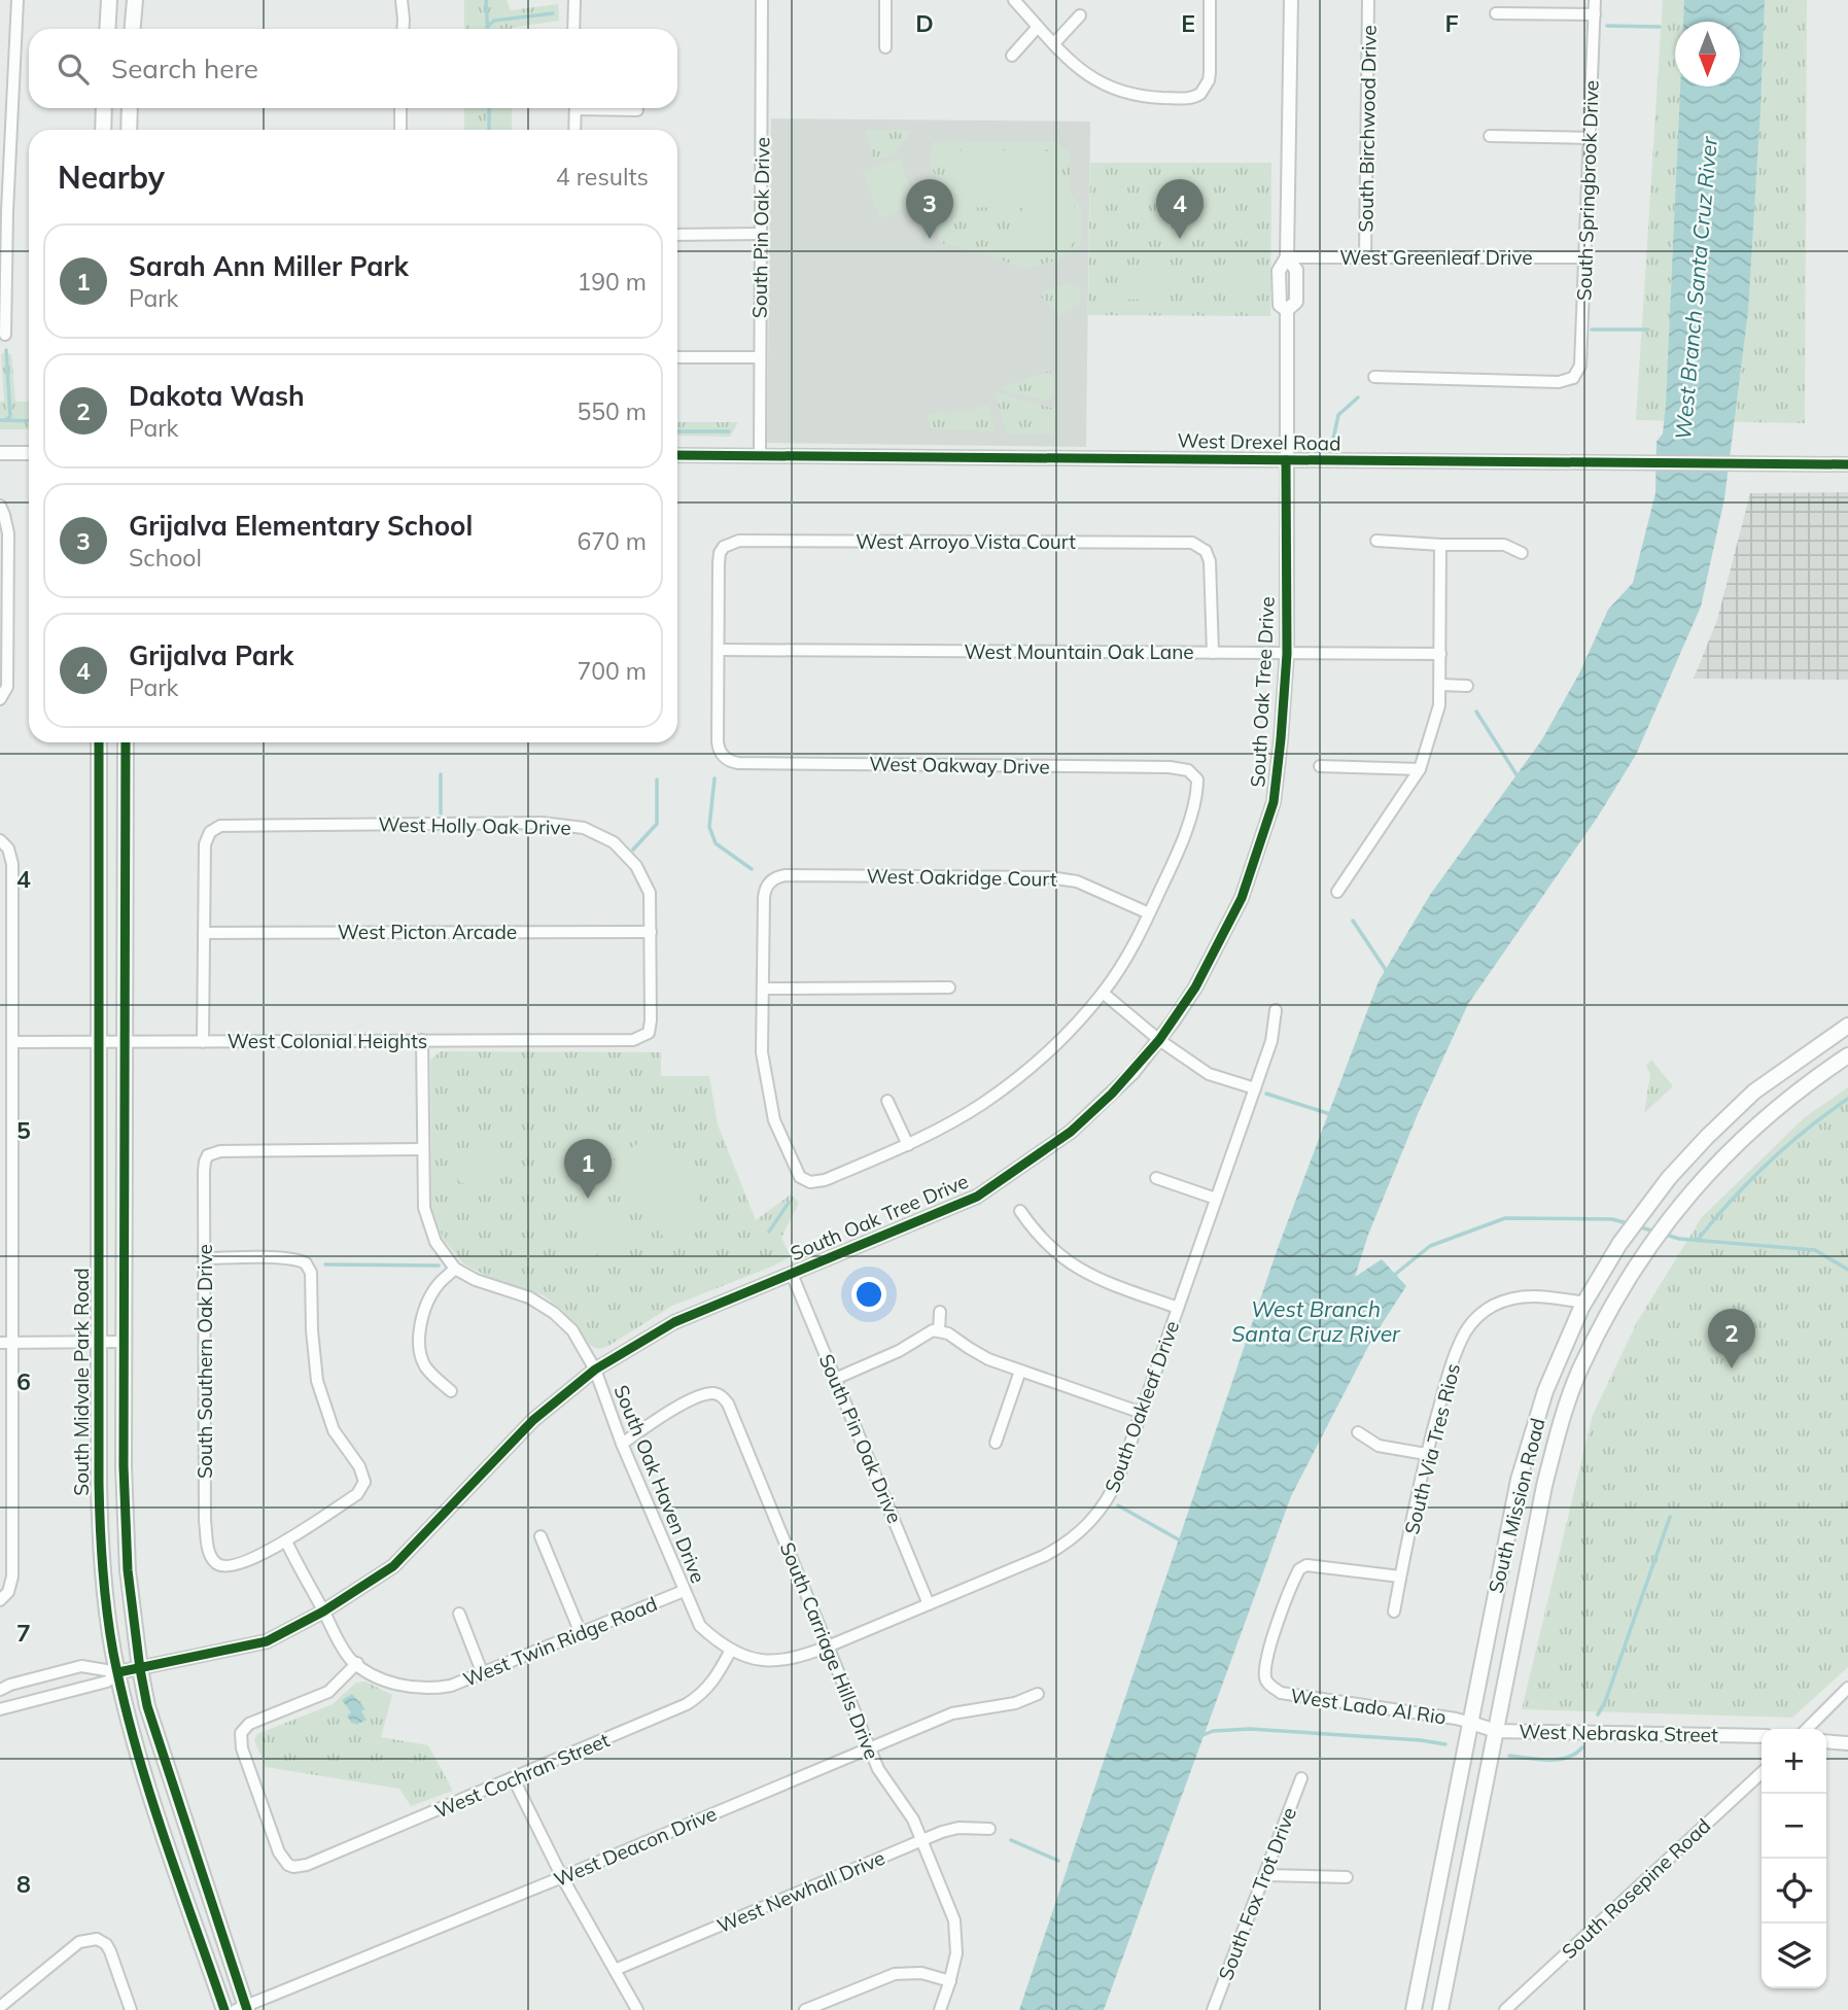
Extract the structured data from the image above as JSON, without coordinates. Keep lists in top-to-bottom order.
{
  "streets": {
    "main road": ["South Midvale Park Road", "South Mission Road"],
    "street": [
      "South Birchwood Drive",
      "South Springbrook Drive",
      "South Pin Oak Drive",
      "West Greenleaf Drive",
      "West Drexel Road",
      "West Arroyo Vista Court",
      "West Mountain Oak Lane",
      "South Oak Tree Drive",
      "West Oakway Drive",
      "West Holly Oak Drive",
      "West Oakridge Court",
      "West Picton Arcade",
      "West Colonial Heights",
      "South Southern Oak Drive",
      "South Oakleaf Drive",
      "South Via Tres Rios",
      "South Oak Haven Drive",
      "West Twin Ridge Road",
      "South Carriage Hills Drive",
      "West Lado Al Rio",
      "West Nebraska Street",
      "West Cochran Street",
      "West Deacon Drive",
      "South Rosepine Road",
      "West Newhall Drive",
      "South Fox Trot Drive"
    ]
  },
  "crossings": [
    ["South Birchwood Drive", "West Greenleaf Drive"],
    ["South Springbrook Drive", "West Greenleaf Drive"],
    ["South Pin Oak Drive", "West Drexel Road"],
    ["South Pin Oak Drive", "South Oak Tree Drive"],
    ["South Pin Oak Drive", "South Oakleaf Drive"],
    ["West Greenleaf Drive", "South Oak Tree Drive"],
    ["West Drexel Road", "South Oak Tree Drive"],
    ["West Arroyo Vista Court", "West Mountain Oak Lane"],
    ["West Arroyo Vista Court", "West Oakway Drive"],
    ["West Mountain Oak Lane", "South Oak Tree Drive"],
    ["West Mountain Oak Lane", "West Oakway Drive"],
    ["South Oak Tree Drive", "South Midvale Park Road"],
    ["South Oak Tree Drive", "South Oak Haven Drive"],
    ["South Oak Tree Drive", "West Twin Ridge Road"],
    ["West Oakway Drive", "West Oakridge Court"],
    ["West Holly Oak Drive", "West Picton Arcade"],
    ["West Holly Oak Drive", "West Colonial Heights"],
    ["West Colonial Heights", "South Midvale Park Road"],
    ["South Oakleaf Drive", "South Oak Haven Drive"],
    ["South Oakleaf Drive", "South Carriage Hills Drive"],
    ["South Via Tres Rios", "South Mission Road"],
    ["South Via Tres Rios", "West Lado Al Rio"],
    ["South Oak Haven Drive", "West Twin Ridge Road"],
    ["South Oak Haven Drive", "South Carriage Hills Drive"],
    ["South Oak Haven Drive", "West Cochran Street"],
    ["South Mission Road", "West Lado Al Rio"],
    ["South Mission Road", "West Nebraska Street"],
    ["West Twin Ridge Road", "West Cochran Street"],
    ["South Carriage Hills Drive", "West Deacon Drive"],
    ["South Carriage Hills Drive", "West Newhall Drive"],
    ["West Lado Al Rio", "West Nebraska Street"]
  ],
  "water": ["West Branch Santa Cruz River"],
  "north": "bottom",
  "page": {
    "search": "Search here",
    "heading": ["Nearby", "4 results"],
    "pins": [
      "3",
      "4",
      "1",
      "2"
    ],
    "list": [
      {
        "mark": "1",
        "name": "Sarah Ann Miller Park",
        "note": "Park",
        "value": "190 m"
      },
      {
        "mark": "2",
        "name": "Dakota Wash",
        "note": "Park",
        "value": "550 m"
      },
      {
        "mark": "3",
        "name": "Grijalva Elementary School",
        "note": "School",
        "value": "670 m"
      },
      {
        "mark": "4",
        "name": "Grijalva Park",
        "note": "Park",
        "value": "700 m"
      }
    ],
    "map_buttons": ["+", "−"]
  },
  "grid": {
    "columns": ["D", "E", "F"],
    "rows": [
      "4",
      "5",
      "6",
      "7",
      "8"
    ]
  }
}
